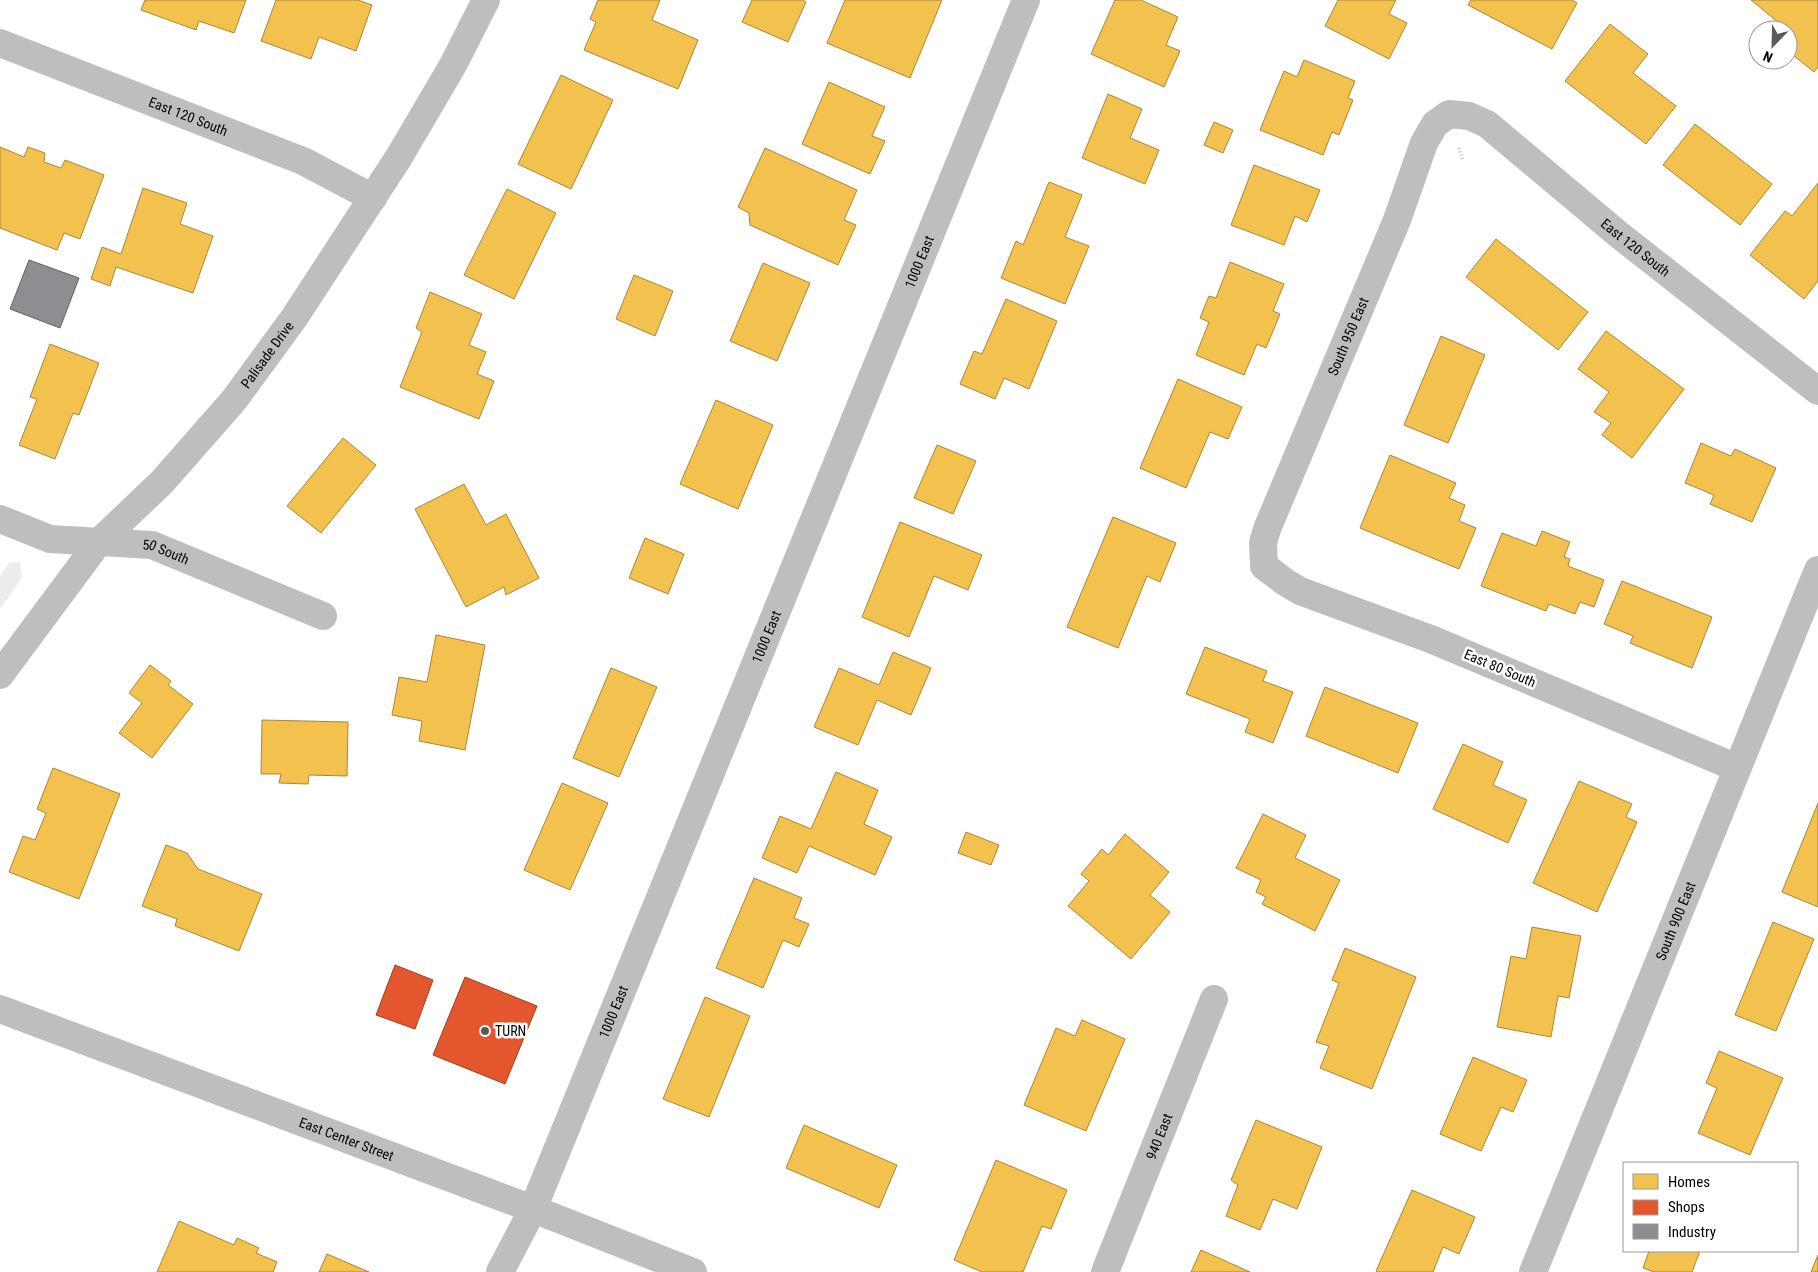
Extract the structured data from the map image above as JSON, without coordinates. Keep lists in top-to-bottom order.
{
  "streets": {
    "street": [
      "East 120 South",
      "1000 East",
      "South 950 East",
      "Palisade Drive",
      "50 South",
      "East 80 South",
      "South 900 East",
      "940 East",
      "East Center Street"
    ]
  },
  "crossings": [
    ["East 120 South", "South 950 East"],
    ["East 120 South", "Palisade Drive"],
    ["1000 East", "East Center Street"],
    ["South 950 East", "East 80 South"],
    ["Palisade Drive", "50 South"],
    ["East 80 South", "South 900 East"]
  ],
  "places": ["TURN"],
  "legend": ["Homes", "Shops", "Industry"],
  "north": "bottom left"
}
